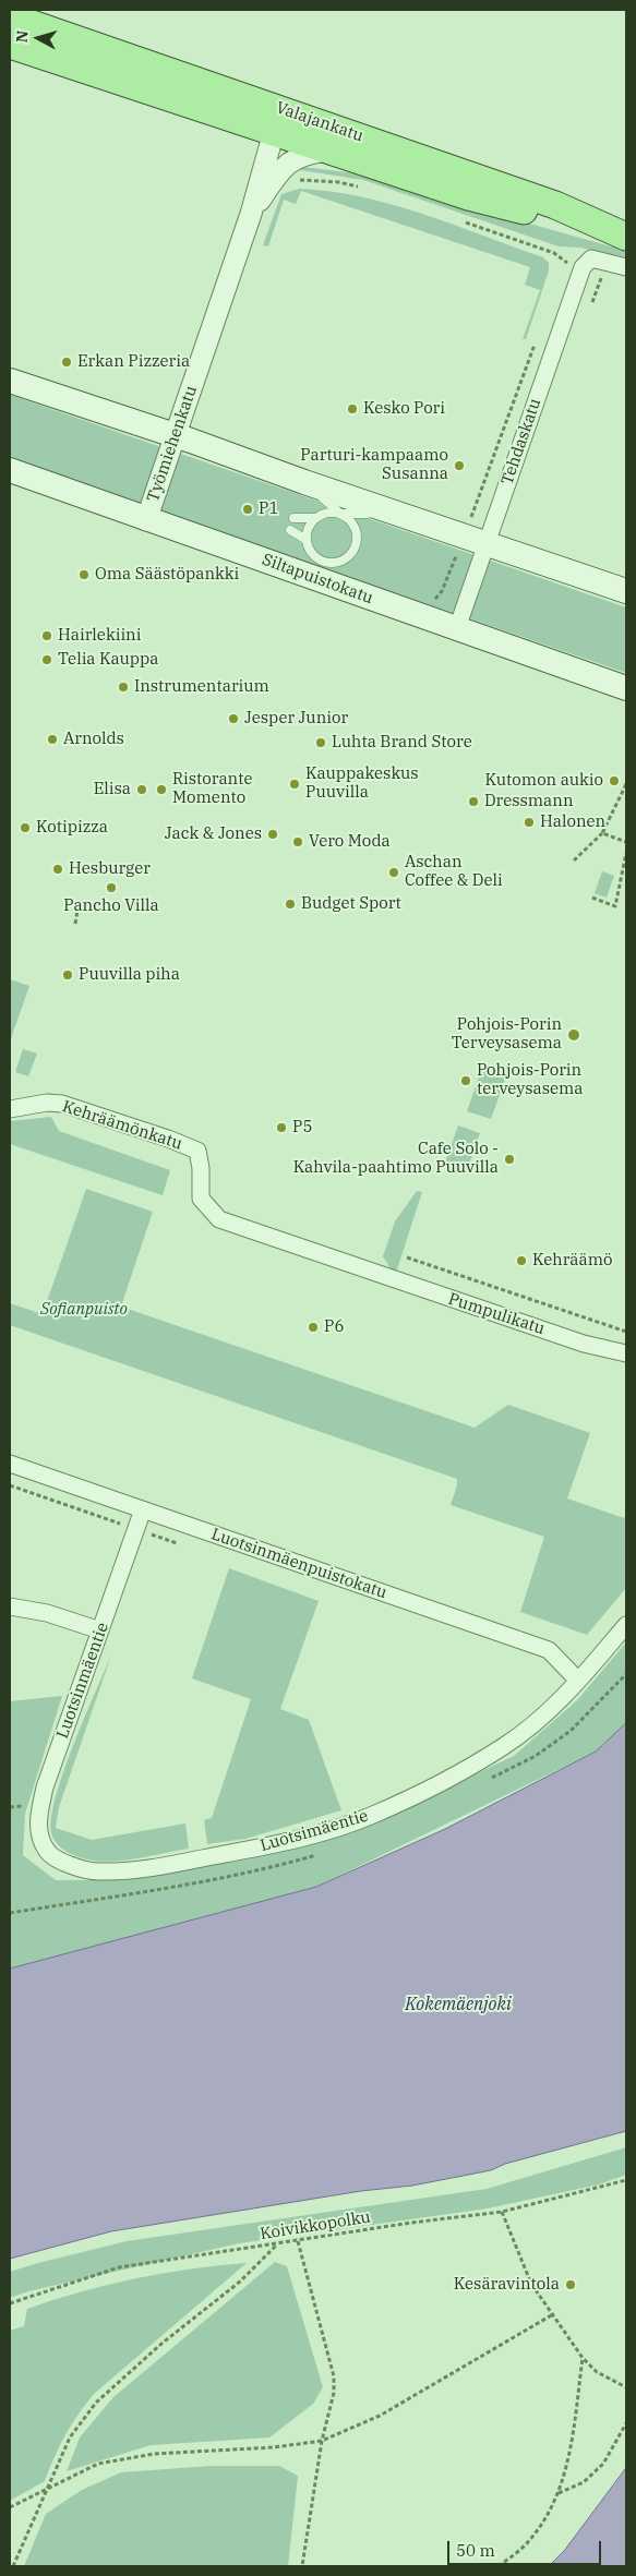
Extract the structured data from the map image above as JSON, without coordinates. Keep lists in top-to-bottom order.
{
  "streets": {
    "main road": ["Valajankatu", "Siltapuistokatu"],
    "street": [
      "Tehdaskatu",
      "Työmiehenkatu",
      "Kehräämönkatu",
      "Pumpulikatu",
      "Luotsinmäenpuistokatu",
      "Luotsinmäentie",
      "Luotsimäentie"
    ],
    "path": ["Koivikkopolku"]
  },
  "crossings": [
    ["Valajankatu", "Työmiehenkatu"],
    ["Tehdaskatu", "Siltapuistokatu"],
    ["Työmiehenkatu", "Siltapuistokatu"],
    ["Kehräämönkatu", "Pumpulikatu"],
    ["Luotsinmäenpuistokatu", "Luotsinmäentie"],
    ["Luotsinmäenpuistokatu", "Luotsimäentie"],
    ["Luotsinmäentie", "Luotsimäentie"]
  ],
  "water": ["Kokemäenjoki"],
  "parks": ["Sofianpuisto"],
  "places": [
    "Erkan Pizzeria",
    "Kesko Pori",
    "Parturi-kampaamo Susanna",
    "P1",
    "Oma Säästöpankki",
    "Hairlekiini",
    "Telia Kauppa",
    "Instrumentarium",
    "Jesper Junior",
    "Arnolds",
    "Luhta Brand Store",
    "Kutomon aukio",
    "Kauppakeskus Puuvilla",
    "Elisa",
    "Ristorante Momento",
    "Dressmann",
    "Halonen",
    "Kotipizza",
    "Jack & Jones",
    "Vero Moda",
    "Hesburger",
    "Aschan Coffee & Deli",
    "Pancho Villa",
    "Budget Sport",
    "Puuvilla piha",
    "Pohjois-Porin Terveysasema",
    "Pohjois-Porin terveysasema",
    "P5",
    "Cafe Solo - Kahvila-paahtimo Puuvilla",
    "Kehräämö",
    "P6",
    "Kesäravintola"
  ],
  "scale_bar": "50 m",
  "north": "left"
}
